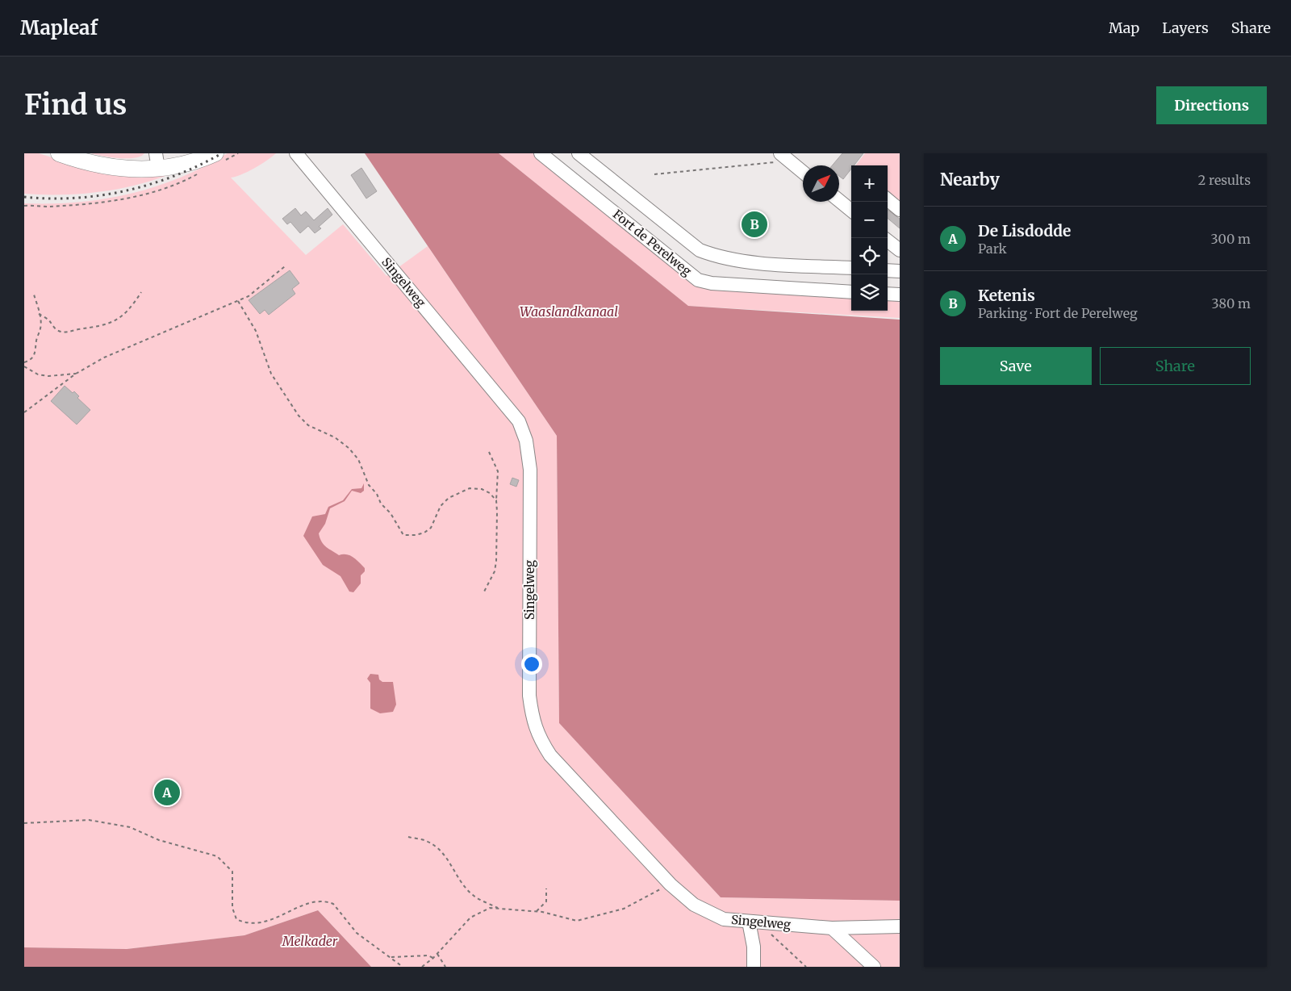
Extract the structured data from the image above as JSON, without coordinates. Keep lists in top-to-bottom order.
{
  "streets": {
    "street": ["Fort de Perelweg", "Singelweg"]
  },
  "water": ["Waaslandkanaal", "Melkader"],
  "north": "top right",
  "page": {
    "header": "Mapleaf",
    "nav": ["Map", "Layers", "Share"],
    "buttons": [
      "Directions",
      ["Save", "Share"]
    ],
    "title": "Find us",
    "heading": ["Nearby", "2 results"],
    "map_buttons": ["+", "−"],
    "list": [
      {
        "mark": "A",
        "name": "De Lisdodde",
        "note": "Park",
        "value": "300 m"
      },
      {
        "mark": "B",
        "name": "Ketenis",
        "note": "Parking · Fort de Perelweg",
        "value": "380 m"
      }
    ],
    "pins": ["B", "A"]
  }
}
